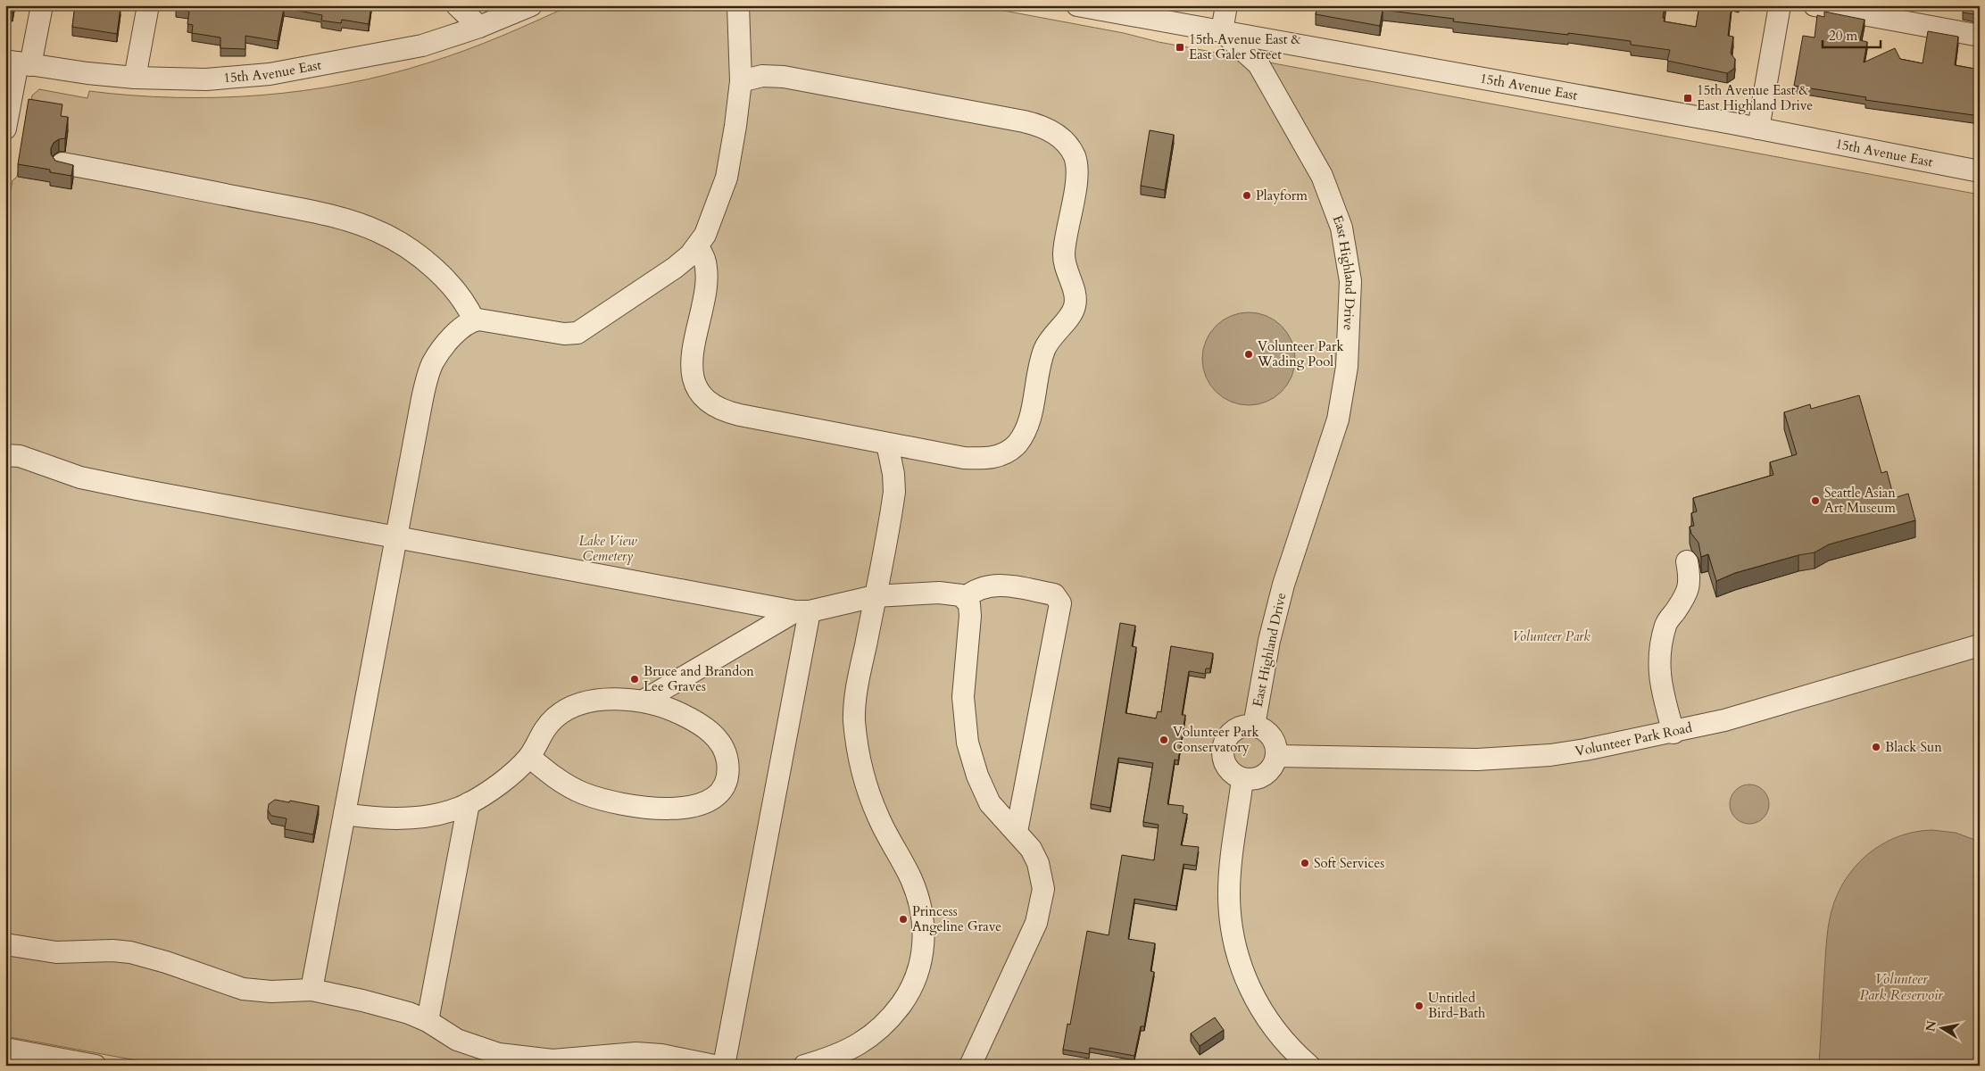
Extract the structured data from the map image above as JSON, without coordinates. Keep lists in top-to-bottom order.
{
  "streets": {
    "street": ["15th Avenue East", "East Highland Drive", "Volunteer Park Road"]
  },
  "crossings": [
    ["15th Avenue East", "East Highland Drive"],
    ["East Highland Drive", "Volunteer Park Road"]
  ],
  "water": ["Volunteer Park Reservoir"],
  "parks": ["Lake View Cemetery", "Volunteer Park"],
  "places": {
    "transit": ["15th Avenue East & East Galer Street", "15th Avenue East & East Highland Drive"],
    "other": [
      "Playform",
      "Volunteer Park Wading Pool",
      "Seattle Asian Art Museum",
      "Bruce and Brandon Lee Graves",
      "Volunteer Park Conservatory",
      "Black Sun",
      "Soft Services",
      "Princess Angeline Grave",
      "Untitled Bird-Bath"
    ]
  },
  "scale_bar": "20 m",
  "north": "left"
}
